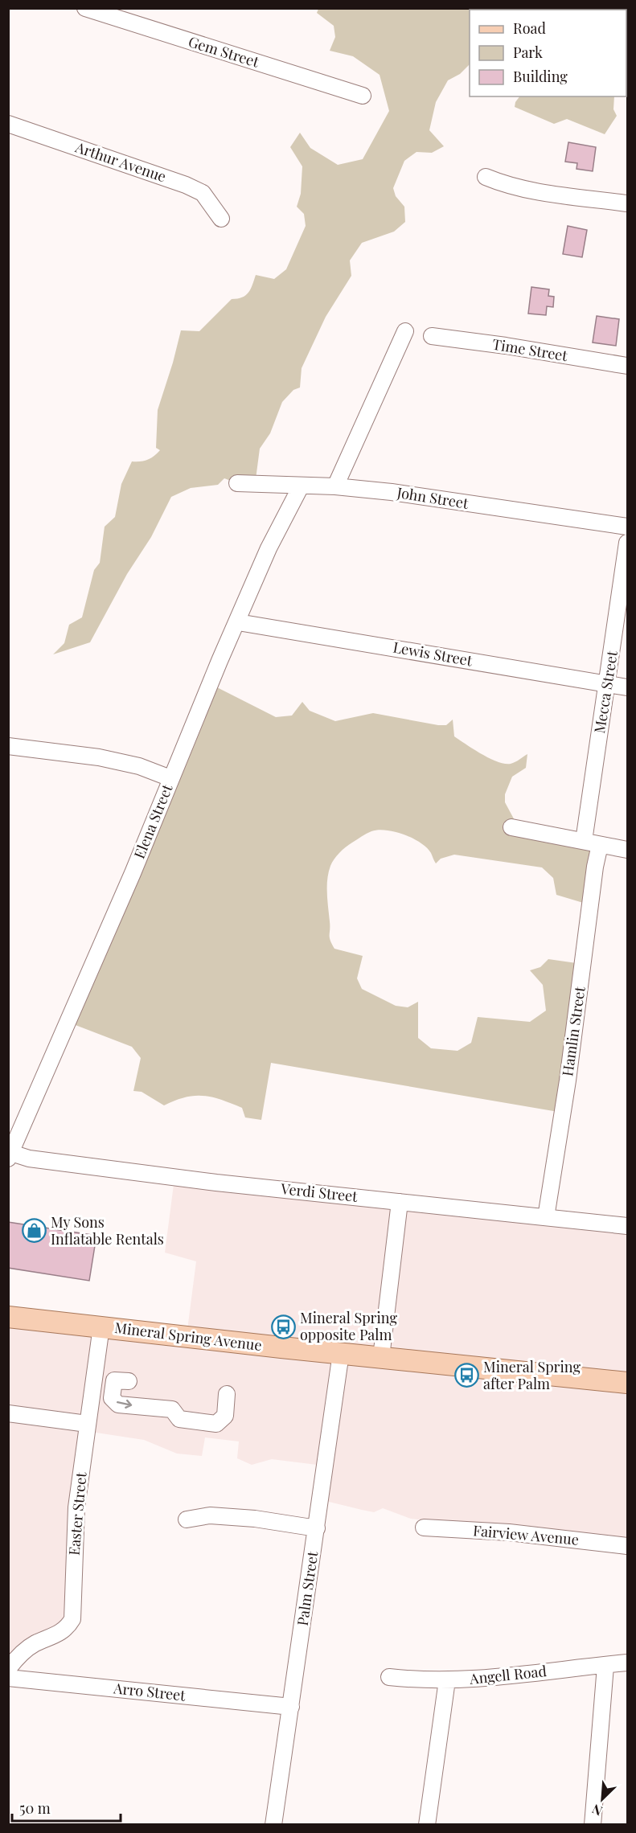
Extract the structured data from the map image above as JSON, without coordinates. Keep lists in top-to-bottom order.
{
  "streets": {
    "main road": ["Mineral Spring Avenue"],
    "street": [
      "Gem Street",
      "Arthur Avenue",
      "Time Street",
      "John Street",
      "Lewis Street",
      "Mecca Street",
      "Elena Street",
      "Hamlin Street",
      "Verdi Street",
      "Easter Street",
      "Fairview Avenue",
      "Palm Street",
      "Angell Road",
      "Arro Street"
    ]
  },
  "crossings": [
    ["John Street", "Elena Street"],
    ["Lewis Street", "Mecca Street"],
    ["Lewis Street", "Elena Street"],
    ["Elena Street", "Verdi Street"],
    ["Hamlin Street", "Verdi Street"],
    ["Mineral Spring Avenue", "Easter Street"],
    ["Mineral Spring Avenue", "Palm Street"],
    ["Palm Street", "Arro Street"]
  ],
  "places": {
    "shop": ["My Sons Inflatable Rentals"],
    "bus stop": ["Mineral Spring opposite Palm", "Mineral Spring after Palm"]
  },
  "legend": ["Road", "Park", "Building"],
  "scale_bar": "50 m",
  "north": "bottom left"
}
